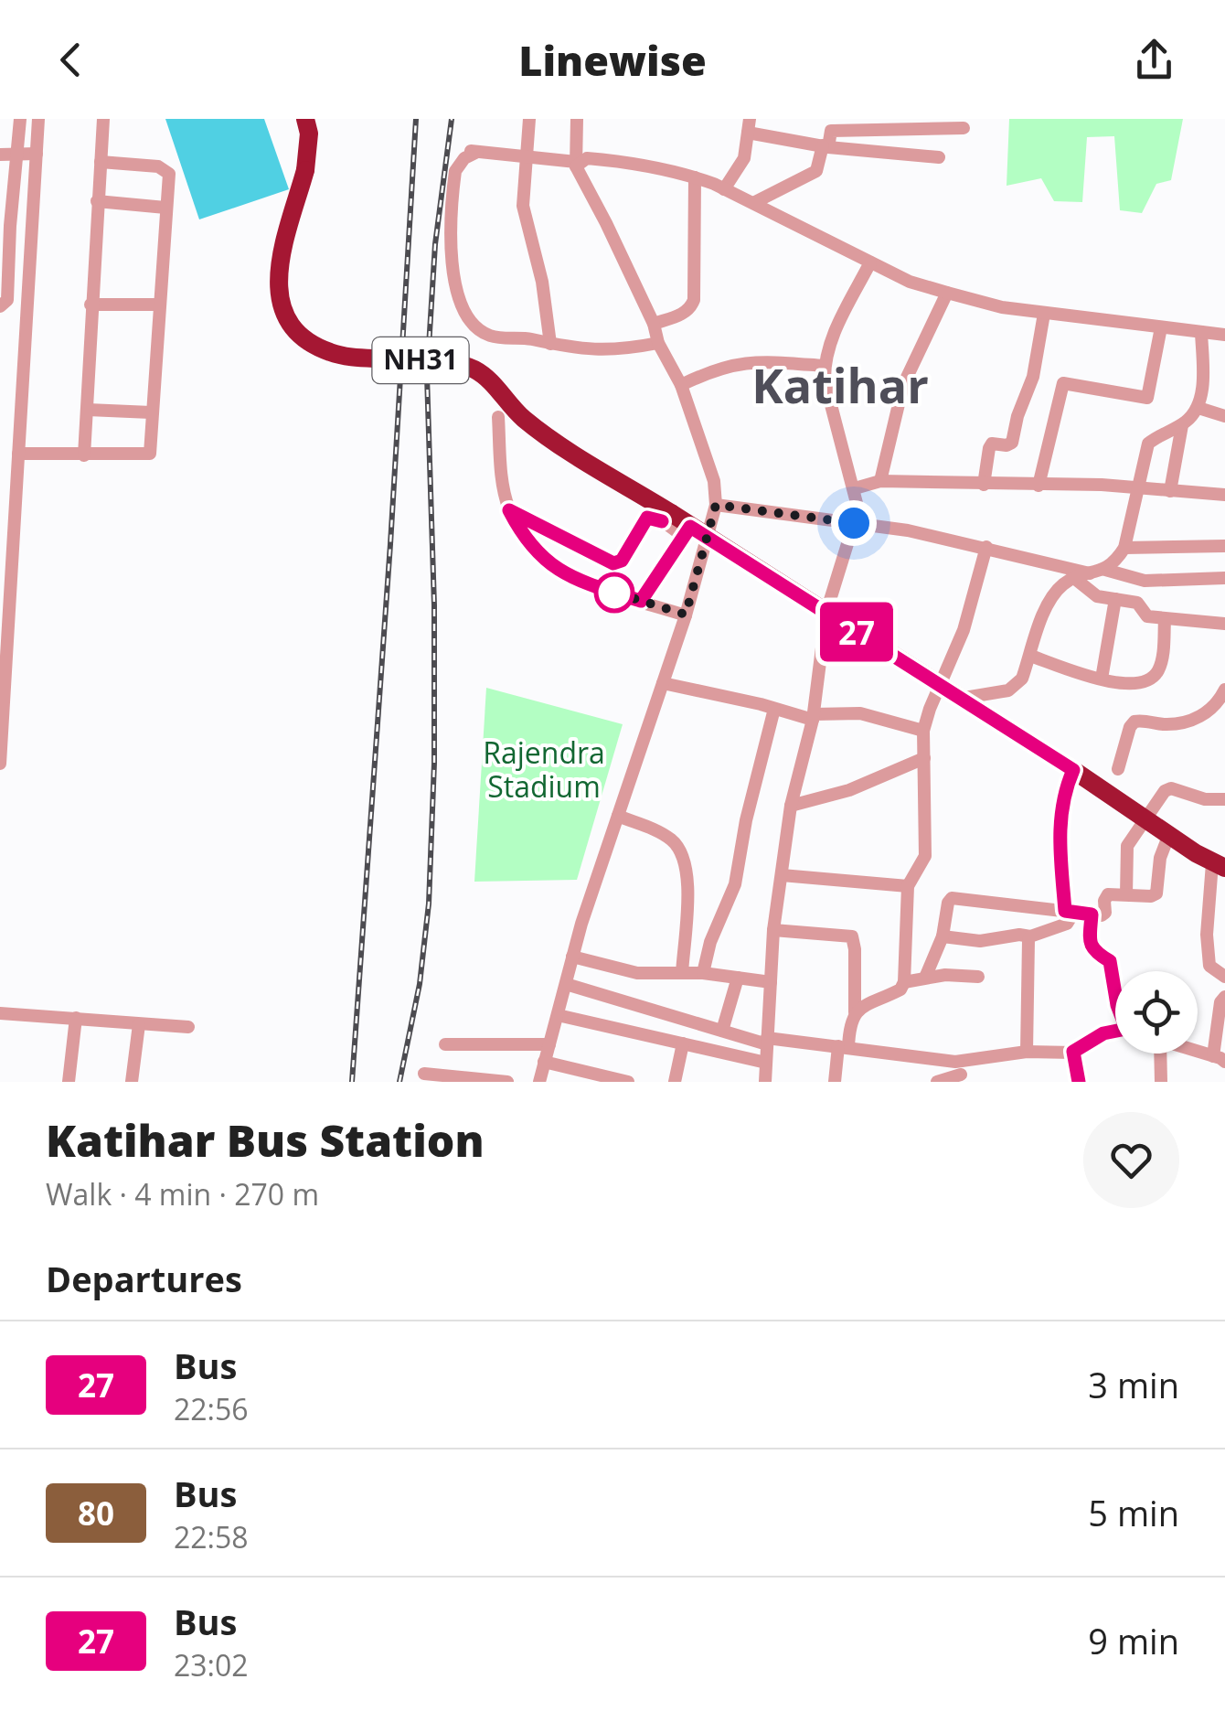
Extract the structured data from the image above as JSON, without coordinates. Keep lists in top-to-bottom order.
{
  "streets": {
    "highway": ["NH31"]
  },
  "districts": ["Katihar"],
  "parks": ["Rajendra Stadium"],
  "lines": ["bus line 27"],
  "page": {
    "header": "Linewise",
    "on_map": "27",
    "heading": [
      ["Katihar Bus Station", "Walk · 4 min · 270 m"],
      "Departures"
    ],
    "list": [
      {
        "mark": "27",
        "name": "Bus",
        "note": "22:56",
        "value": "3 min"
      },
      {
        "mark": "80",
        "name": "Bus",
        "note": "22:58",
        "value": "5 min"
      },
      {
        "mark": "27",
        "name": "Bus",
        "note": "23:02",
        "value": "9 min"
      }
    ]
  }
}
